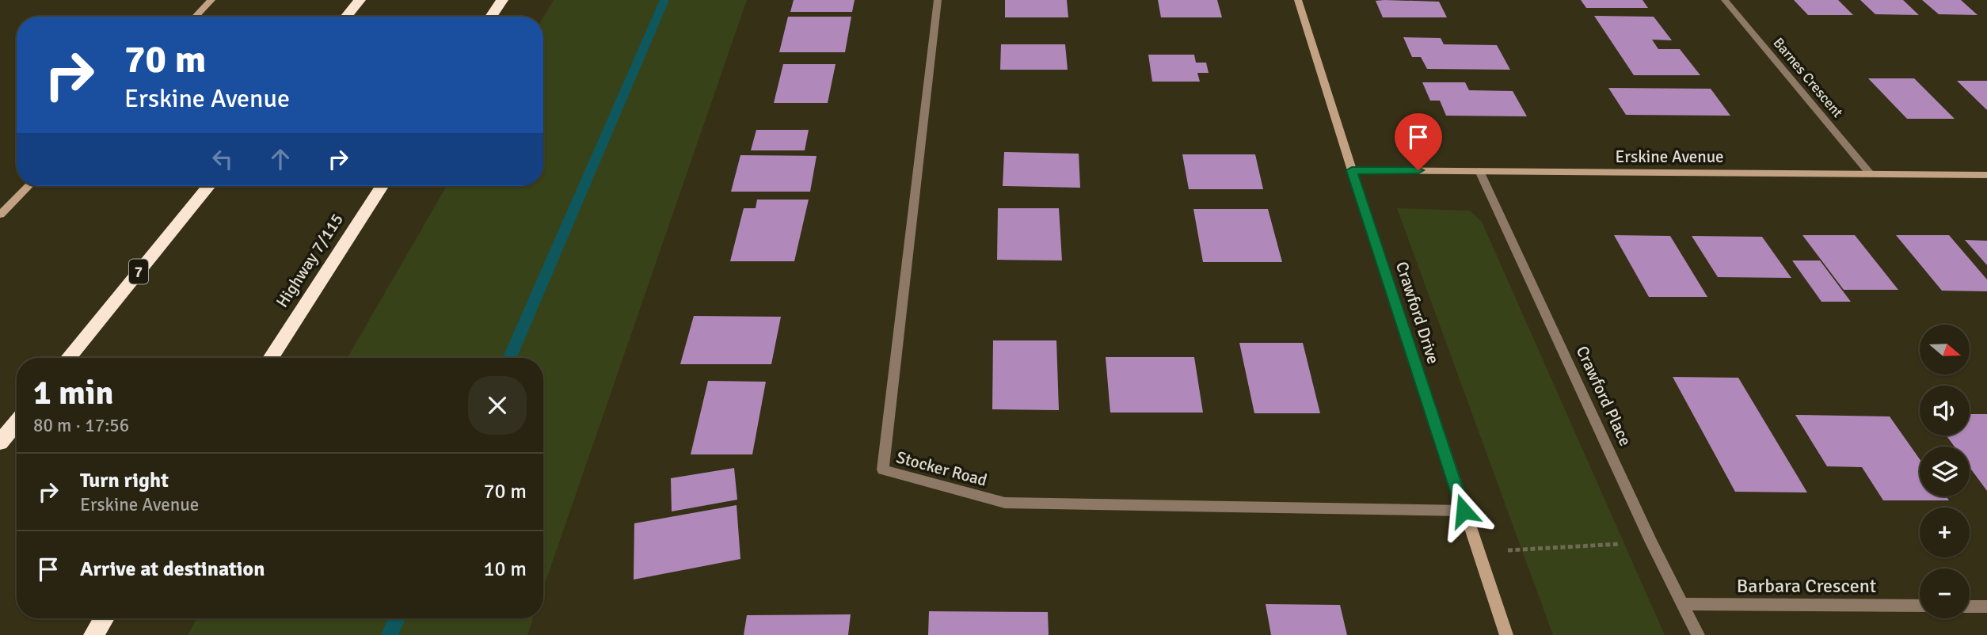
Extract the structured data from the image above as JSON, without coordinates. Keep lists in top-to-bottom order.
{
  "streets": {
    "highway": ["Highway 7/115", "7"],
    "street": [
      "Barnes Crescent",
      "Erskine Avenue",
      "Crawford Drive",
      "Crawford Place",
      "Stocker Road",
      "Barbara Crescent"
    ]
  },
  "crossings": [
    ["Barnes Crescent", "Erskine Avenue"],
    ["Erskine Avenue", "Crawford Drive"],
    ["Erskine Avenue", "Crawford Place"],
    ["Crawford Drive", "Stocker Road"],
    ["Crawford Place", "Barbara Crescent"]
  ],
  "north": "right",
  "page": {
    "turn": ["70 m", "Erskine Avenue"],
    "map_buttons": ["+", "−"],
    "heading": ["1 min", "80 m · 17:56"],
    "list": [
      {
        "name": "Turn right",
        "note": "Erskine Avenue",
        "value": "70 m"
      },
      {
        "name": "Arrive at destination",
        "value": "10 m"
      }
    ]
  }
}
